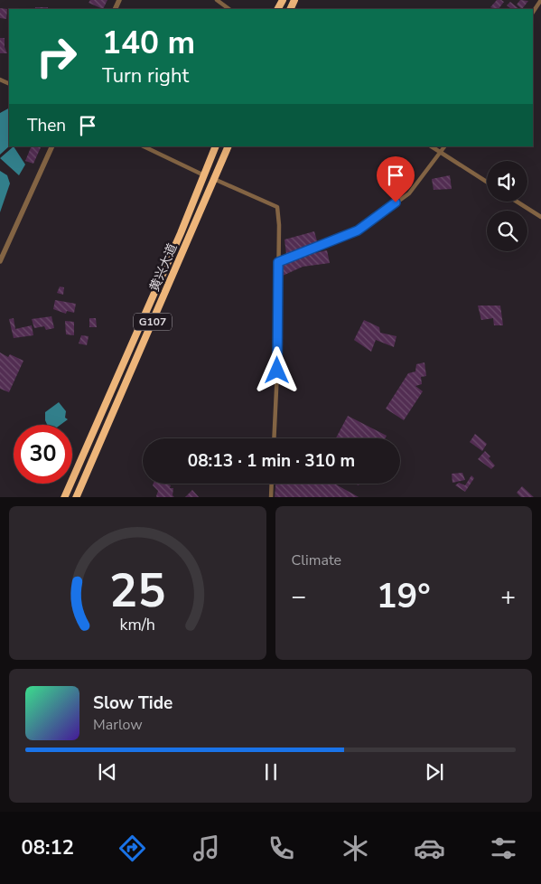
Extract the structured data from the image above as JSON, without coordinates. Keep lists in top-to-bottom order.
{
  "streets": {
    "highway": ["黄兴大道", "G107"]
  },
  "page": {
    "turn": ["140 m", "Turn right"],
    "then": "Then",
    "limit": "30",
    "trip": "08:13 · 1 min · 310 m",
    "tile": "Climate",
    "heat": ["−", "19°", "+"],
    "song": ["Slow Tide", "Marlow"],
    "tabs": "08:12",
    "gauge": ["25", "km/h"]
  }
}
